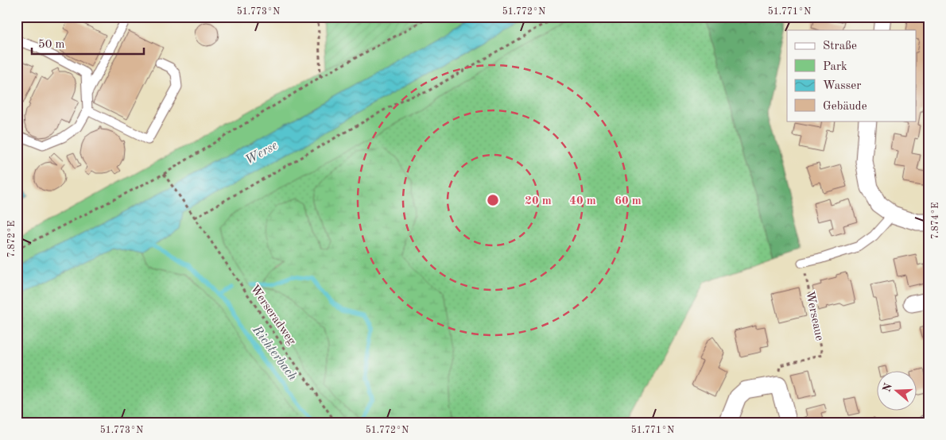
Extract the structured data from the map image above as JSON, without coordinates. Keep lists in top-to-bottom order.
{
  "streets": {
    "path": ["Werseradweg", "Werseaue"]
  },
  "water": ["Werse", "Richterbach"],
  "legend": [
    "Straße",
    "Park",
    "Wasser",
    "Gebäude"
  ],
  "scale_bar": "50 m",
  "north": "left",
  "coordinates": [
    "51.773°N",
    "51.772°N",
    "51.771°N",
    "7.874°E",
    "7.872°E"
  ],
  "rings": ["20 m", "40 m", "60 m"]
}
